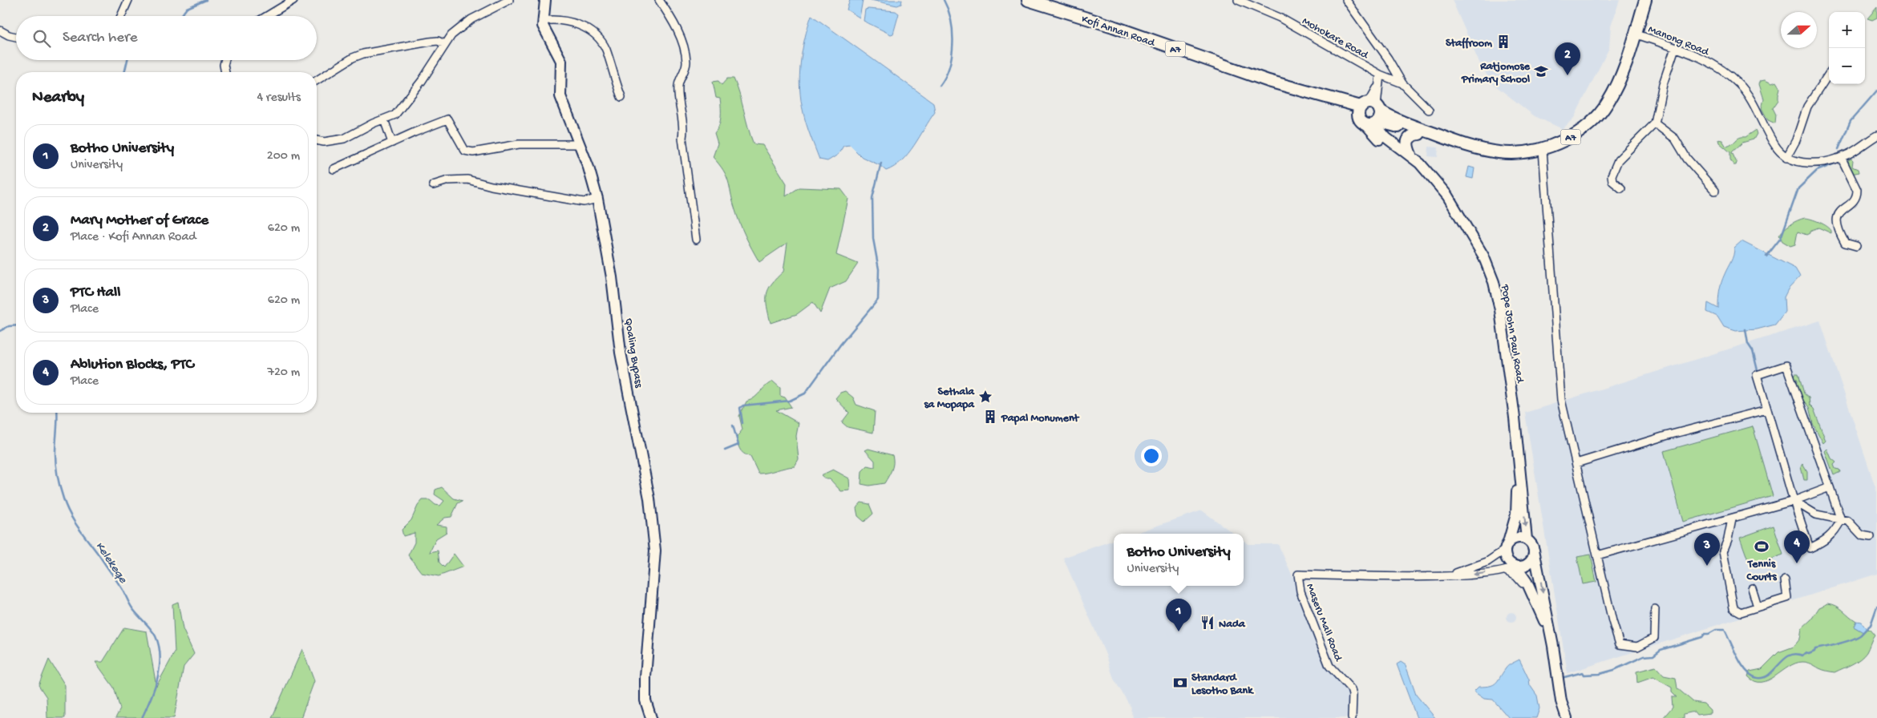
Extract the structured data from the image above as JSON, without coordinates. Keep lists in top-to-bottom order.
{
  "streets": {
    "main road": [
      "Kofi Annan Road",
      "A7",
      "Pope John Paul Road",
      "Qoaling Bypass"
    ],
    "street": ["Mohokare Road", "Manong Road", "Maseru Mall Road"]
  },
  "crossings": [
    ["Kofi Annan Road", "Manong Road"],
    ["Kofi Annan Road", "Pope John Paul Road"],
    ["Pope John Paul Road", "Maseru Mall Road"]
  ],
  "water": ["Kelekeqe"],
  "places": {
    "building": ["Staffroom", "Papal Monument"],
    "school or university": ["Ratjomose Primary School"],
    "place": ["Sethala sa Mopapa"],
    "sports": ["Tennis Courts"],
    "restaurant": ["Nada"],
    "bank": ["Standard Lesotho Bank"]
  },
  "north": "right",
  "page": {
    "map_buttons": ["+", "−"],
    "search": "Search here",
    "pins": [
      "2",
      "4",
      "3",
      "1"
    ],
    "heading": ["Nearby", "4 results"],
    "list": [
      {
        "mark": "1",
        "name": "Botho University",
        "note": "University",
        "value": "200 m"
      },
      {
        "mark": "2",
        "name": "Mary Mother of Grace",
        "note": "Place · Kofi Annan Road",
        "value": "620 m"
      },
      {
        "mark": "3",
        "name": "PTC Hall",
        "note": "Place",
        "value": "620 m"
      },
      {
        "mark": "4",
        "name": "Ablution Blocks, PTC",
        "note": "Place",
        "value": "720 m"
      }
    ],
    "popup": ["Botho University", "University"]
  }
}
